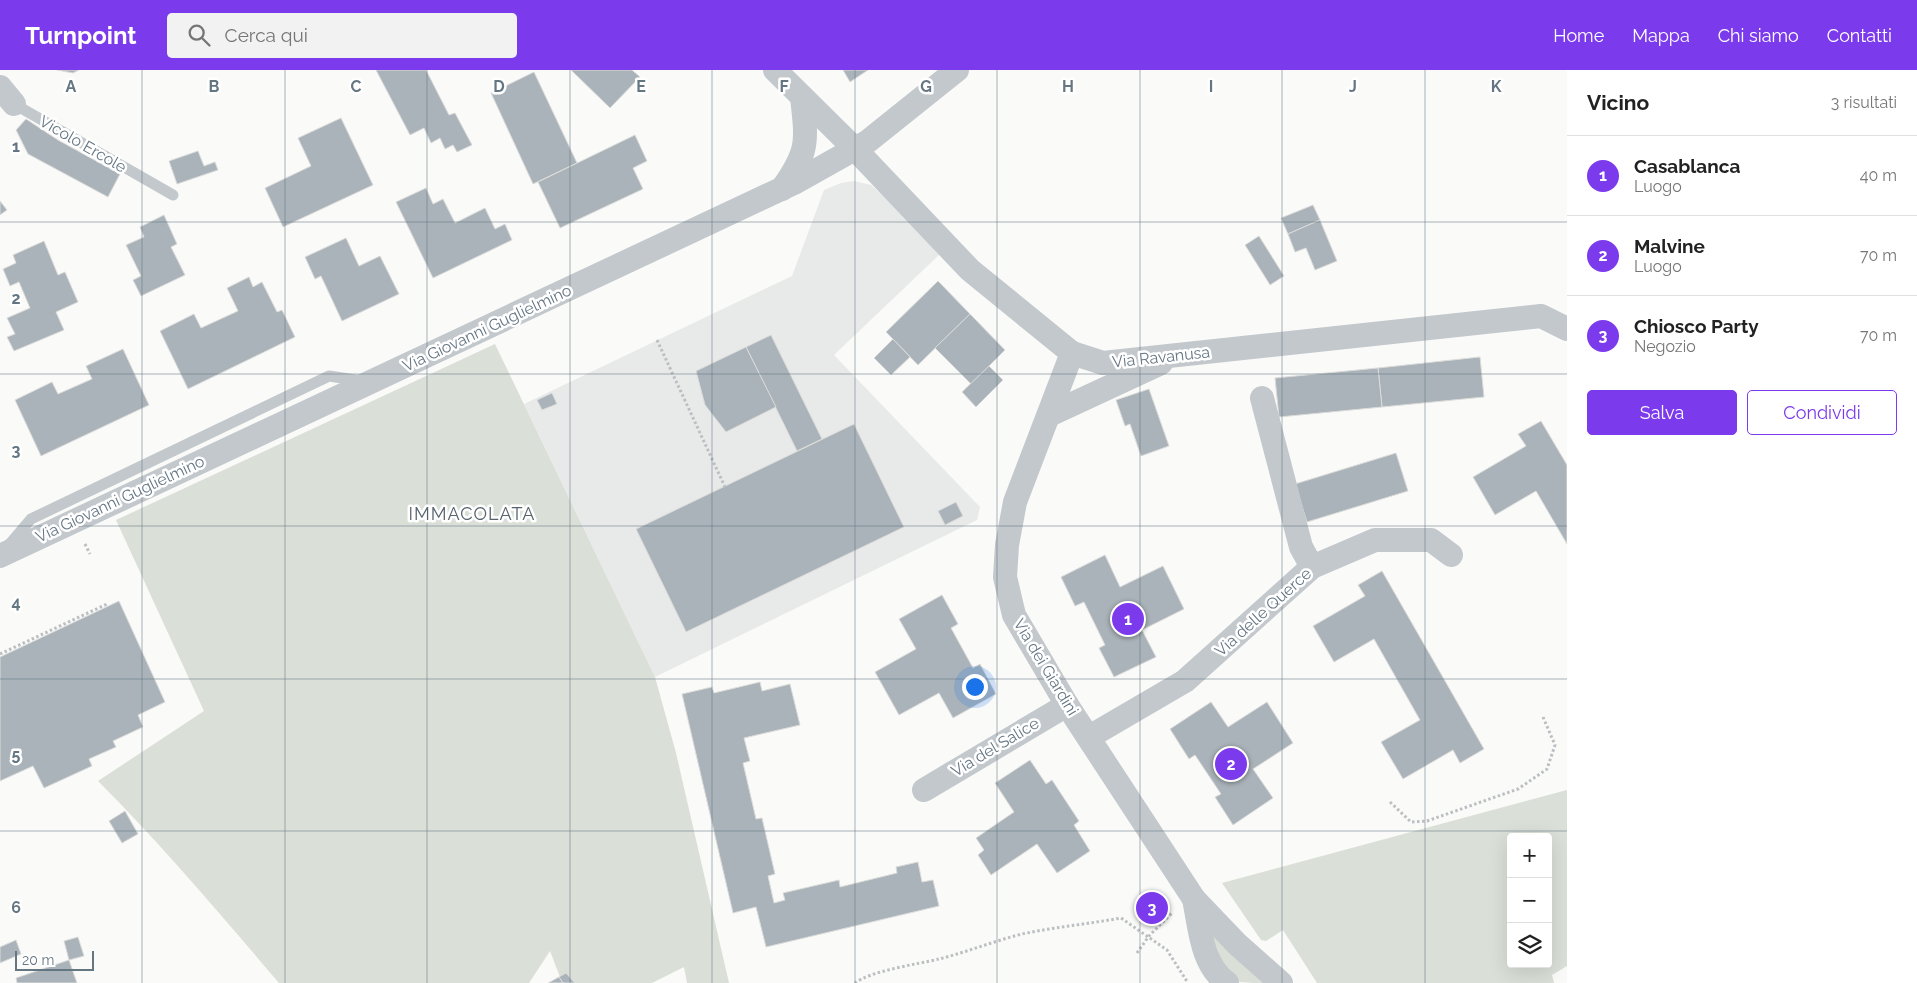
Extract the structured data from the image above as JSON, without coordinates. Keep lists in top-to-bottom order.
{
  "streets": {
    "street": [
      "Via Giovanni Guglielmino",
      "Via Ravanusa",
      "Via delle Querce",
      "Via dei Giardini",
      "Via del Salice"
    ],
    "lane": ["Vicolo Ercole"]
  },
  "crossings": [
    ["Via Giovanni Guglielmino", "Via Ravanusa"],
    ["Via Ravanusa", "Via dei Giardini"],
    ["Via delle Querce", "Via dei Giardini"],
    ["Via dei Giardini", "Via del Salice"]
  ],
  "districts": ["IMMACOLATA"],
  "scale_bar": "20 m",
  "page": {
    "header": "Turnpoint",
    "search": "Cerca qui",
    "nav": [
      "Home",
      "Mappa",
      "Chi siamo",
      "Contatti"
    ],
    "heading": ["Vicino", "3 risultati"],
    "list": [
      {
        "mark": "1",
        "name": "Casablanca",
        "note": "Luogo",
        "value": "40 m"
      },
      {
        "mark": "2",
        "name": "Malvine",
        "note": "Luogo",
        "value": "70 m"
      },
      {
        "mark": "3",
        "name": "Chiosco Party",
        "note": "Negozio",
        "value": "70 m"
      }
    ],
    "buttons": ["Salva", "Condividi"],
    "pins": ["1", "2", "3"],
    "map_buttons": ["+", "−"],
    "scale": "20 m"
  },
  "grid": {
    "columns": [
      "A",
      "B",
      "C",
      "D",
      "E",
      "F",
      "G",
      "H",
      "I",
      "J",
      "K"
    ],
    "rows": [
      "1",
      "2",
      "3",
      "4",
      "5",
      "6"
    ]
  }
}
